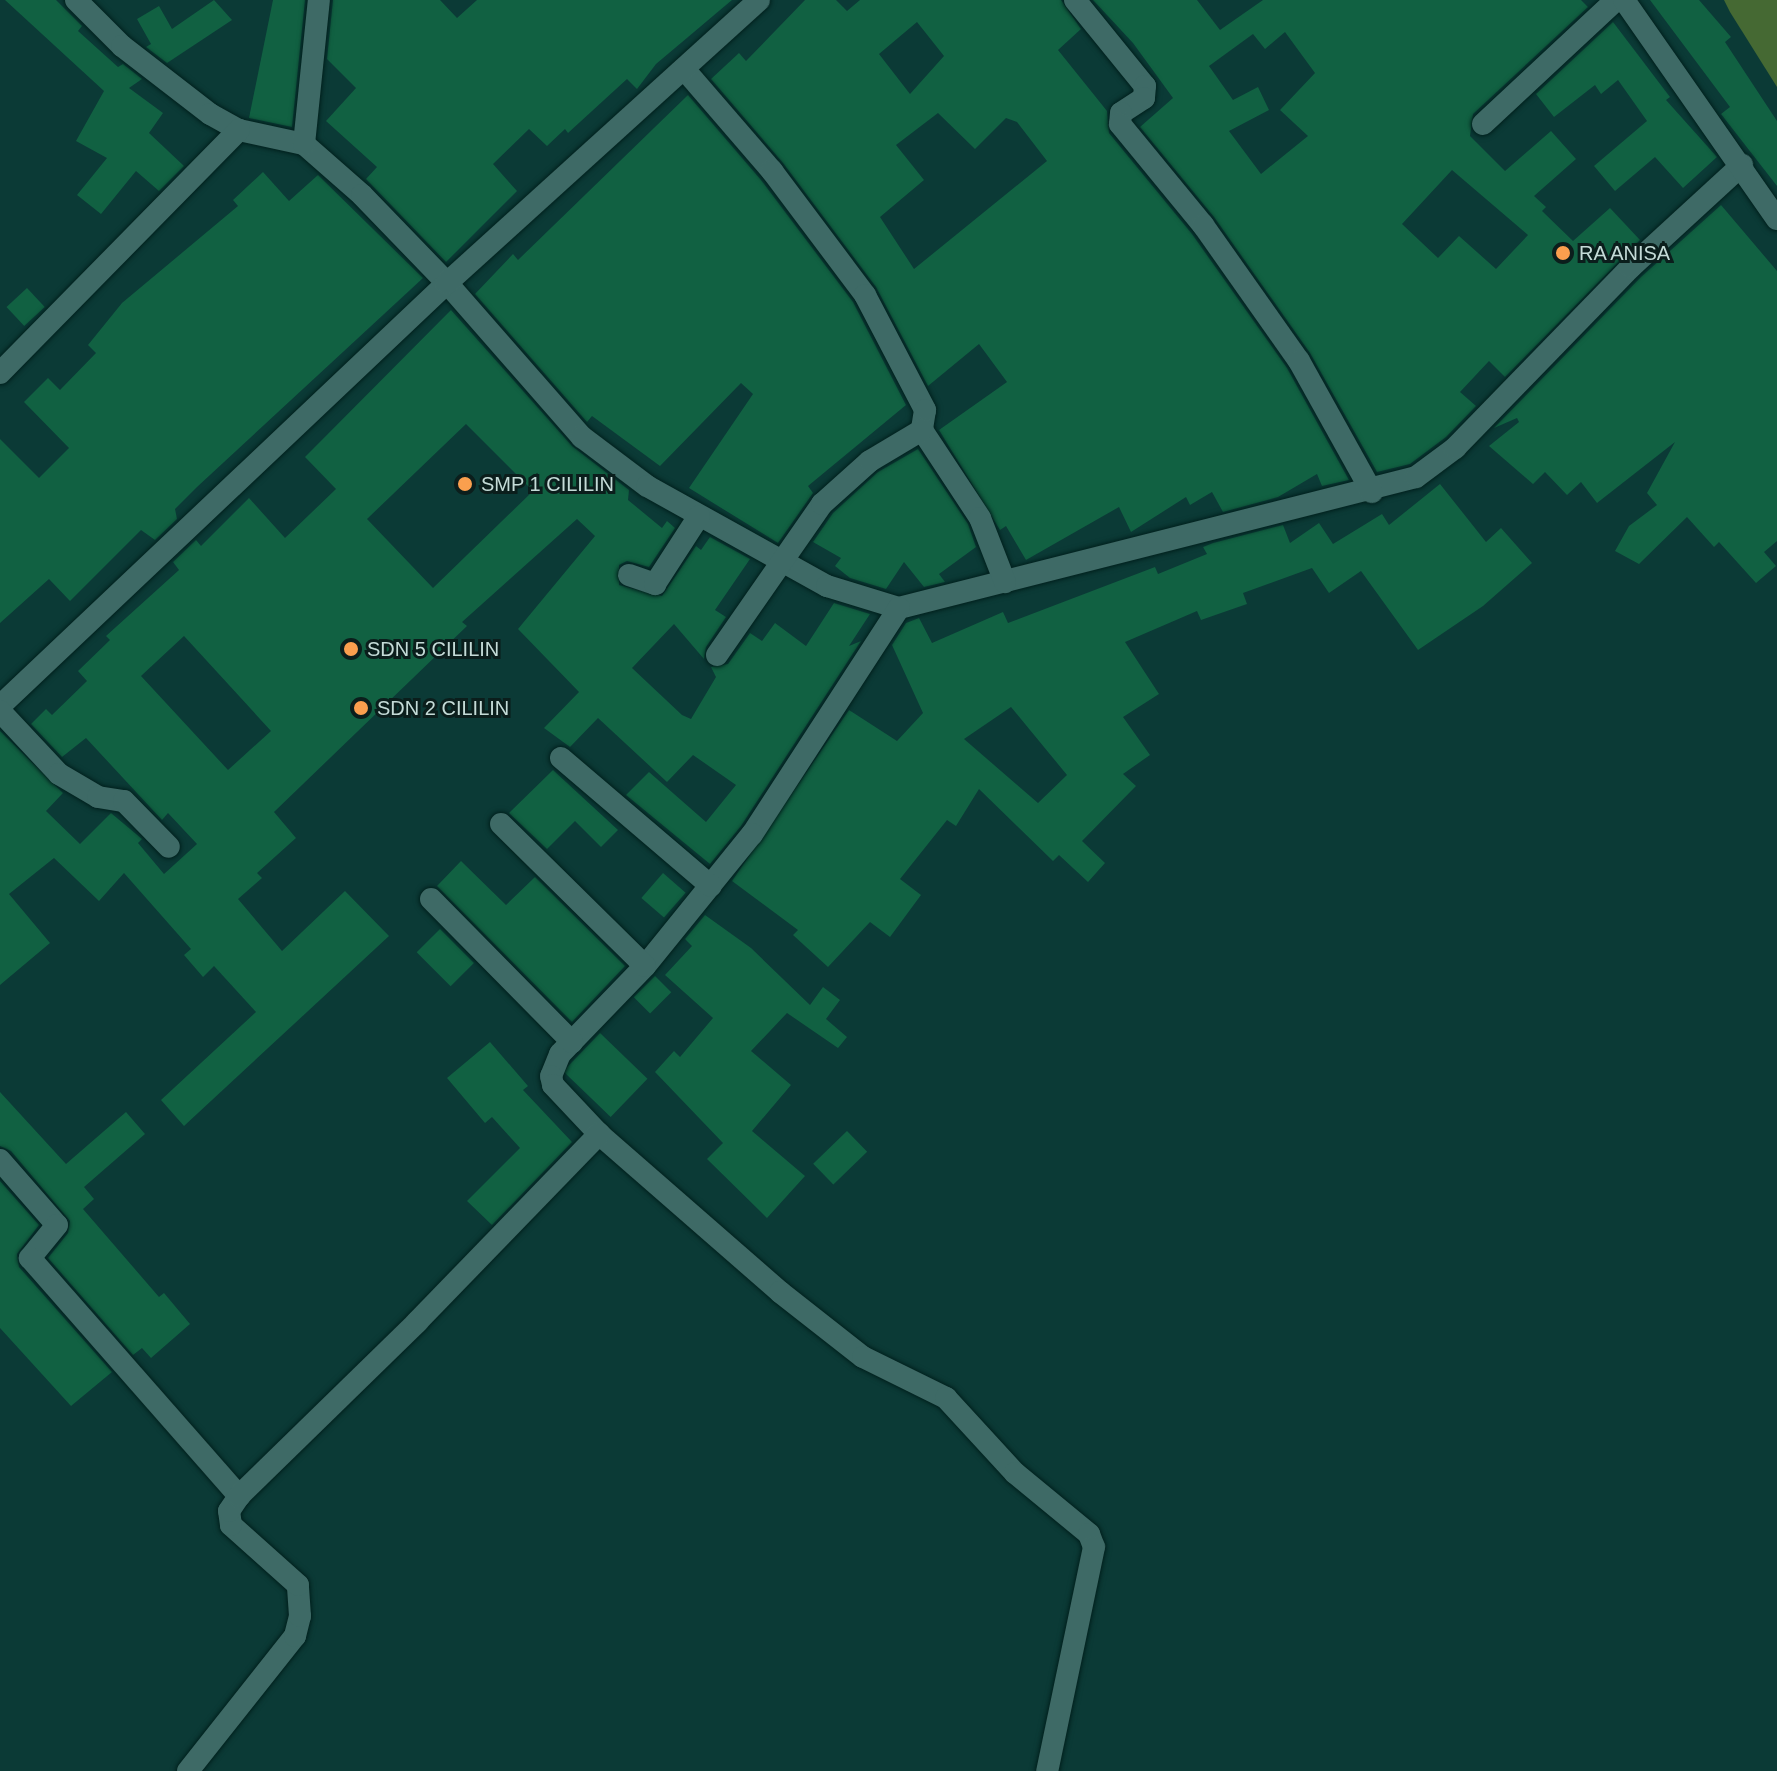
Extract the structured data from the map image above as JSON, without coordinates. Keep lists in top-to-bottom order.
{
  "places": [
    "RA ANISA",
    "SMP 1 CILILIN",
    "SDN 5 CILILIN",
    "SDN 2 CILILIN"
  ]
}
